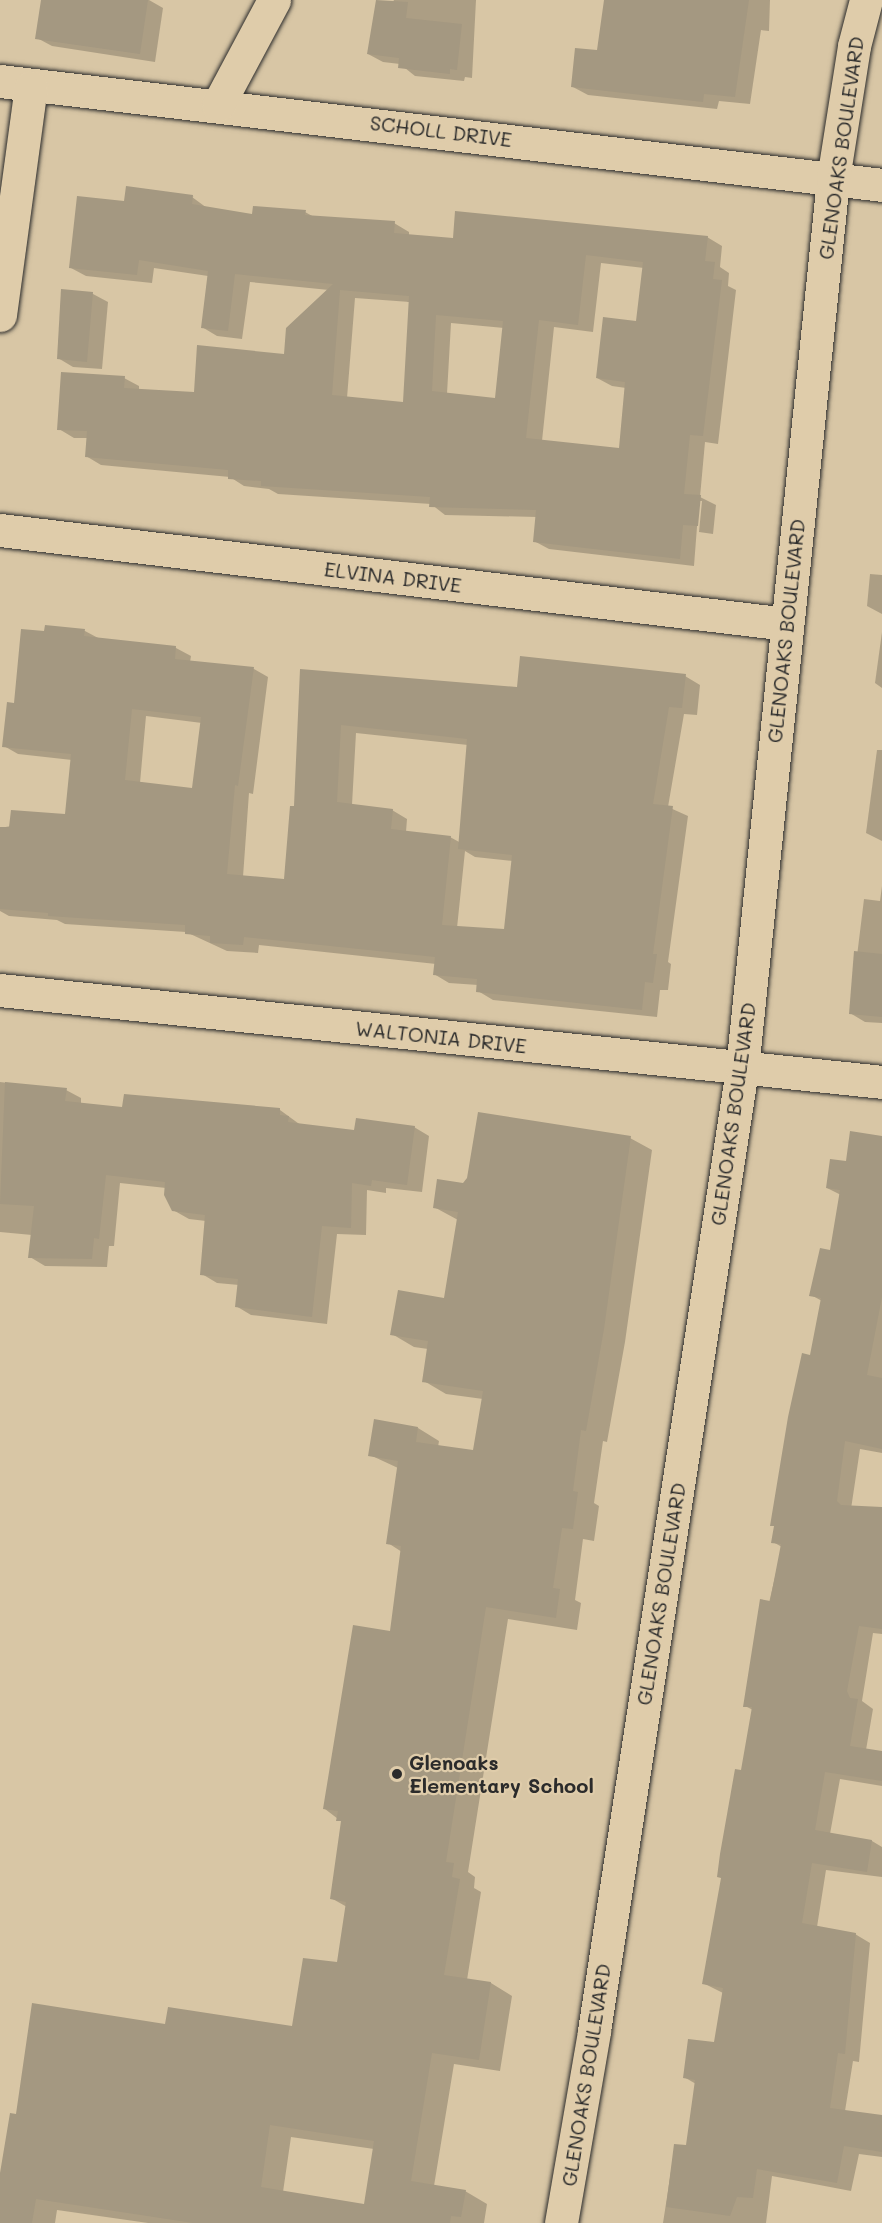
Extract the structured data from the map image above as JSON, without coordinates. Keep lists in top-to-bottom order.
{
  "streets": {
    "street": [
      "SCHOLL DRIVE",
      "GLENOAKS BOULEVARD",
      "ELVINA DRIVE",
      "WALTONIA DRIVE"
    ]
  },
  "crossings": [
    ["SCHOLL DRIVE", "GLENOAKS BOULEVARD"],
    ["GLENOAKS BOULEVARD", "ELVINA DRIVE"],
    ["GLENOAKS BOULEVARD", "WALTONIA DRIVE"]
  ],
  "places": ["Glenoaks Elementary School"]
}
